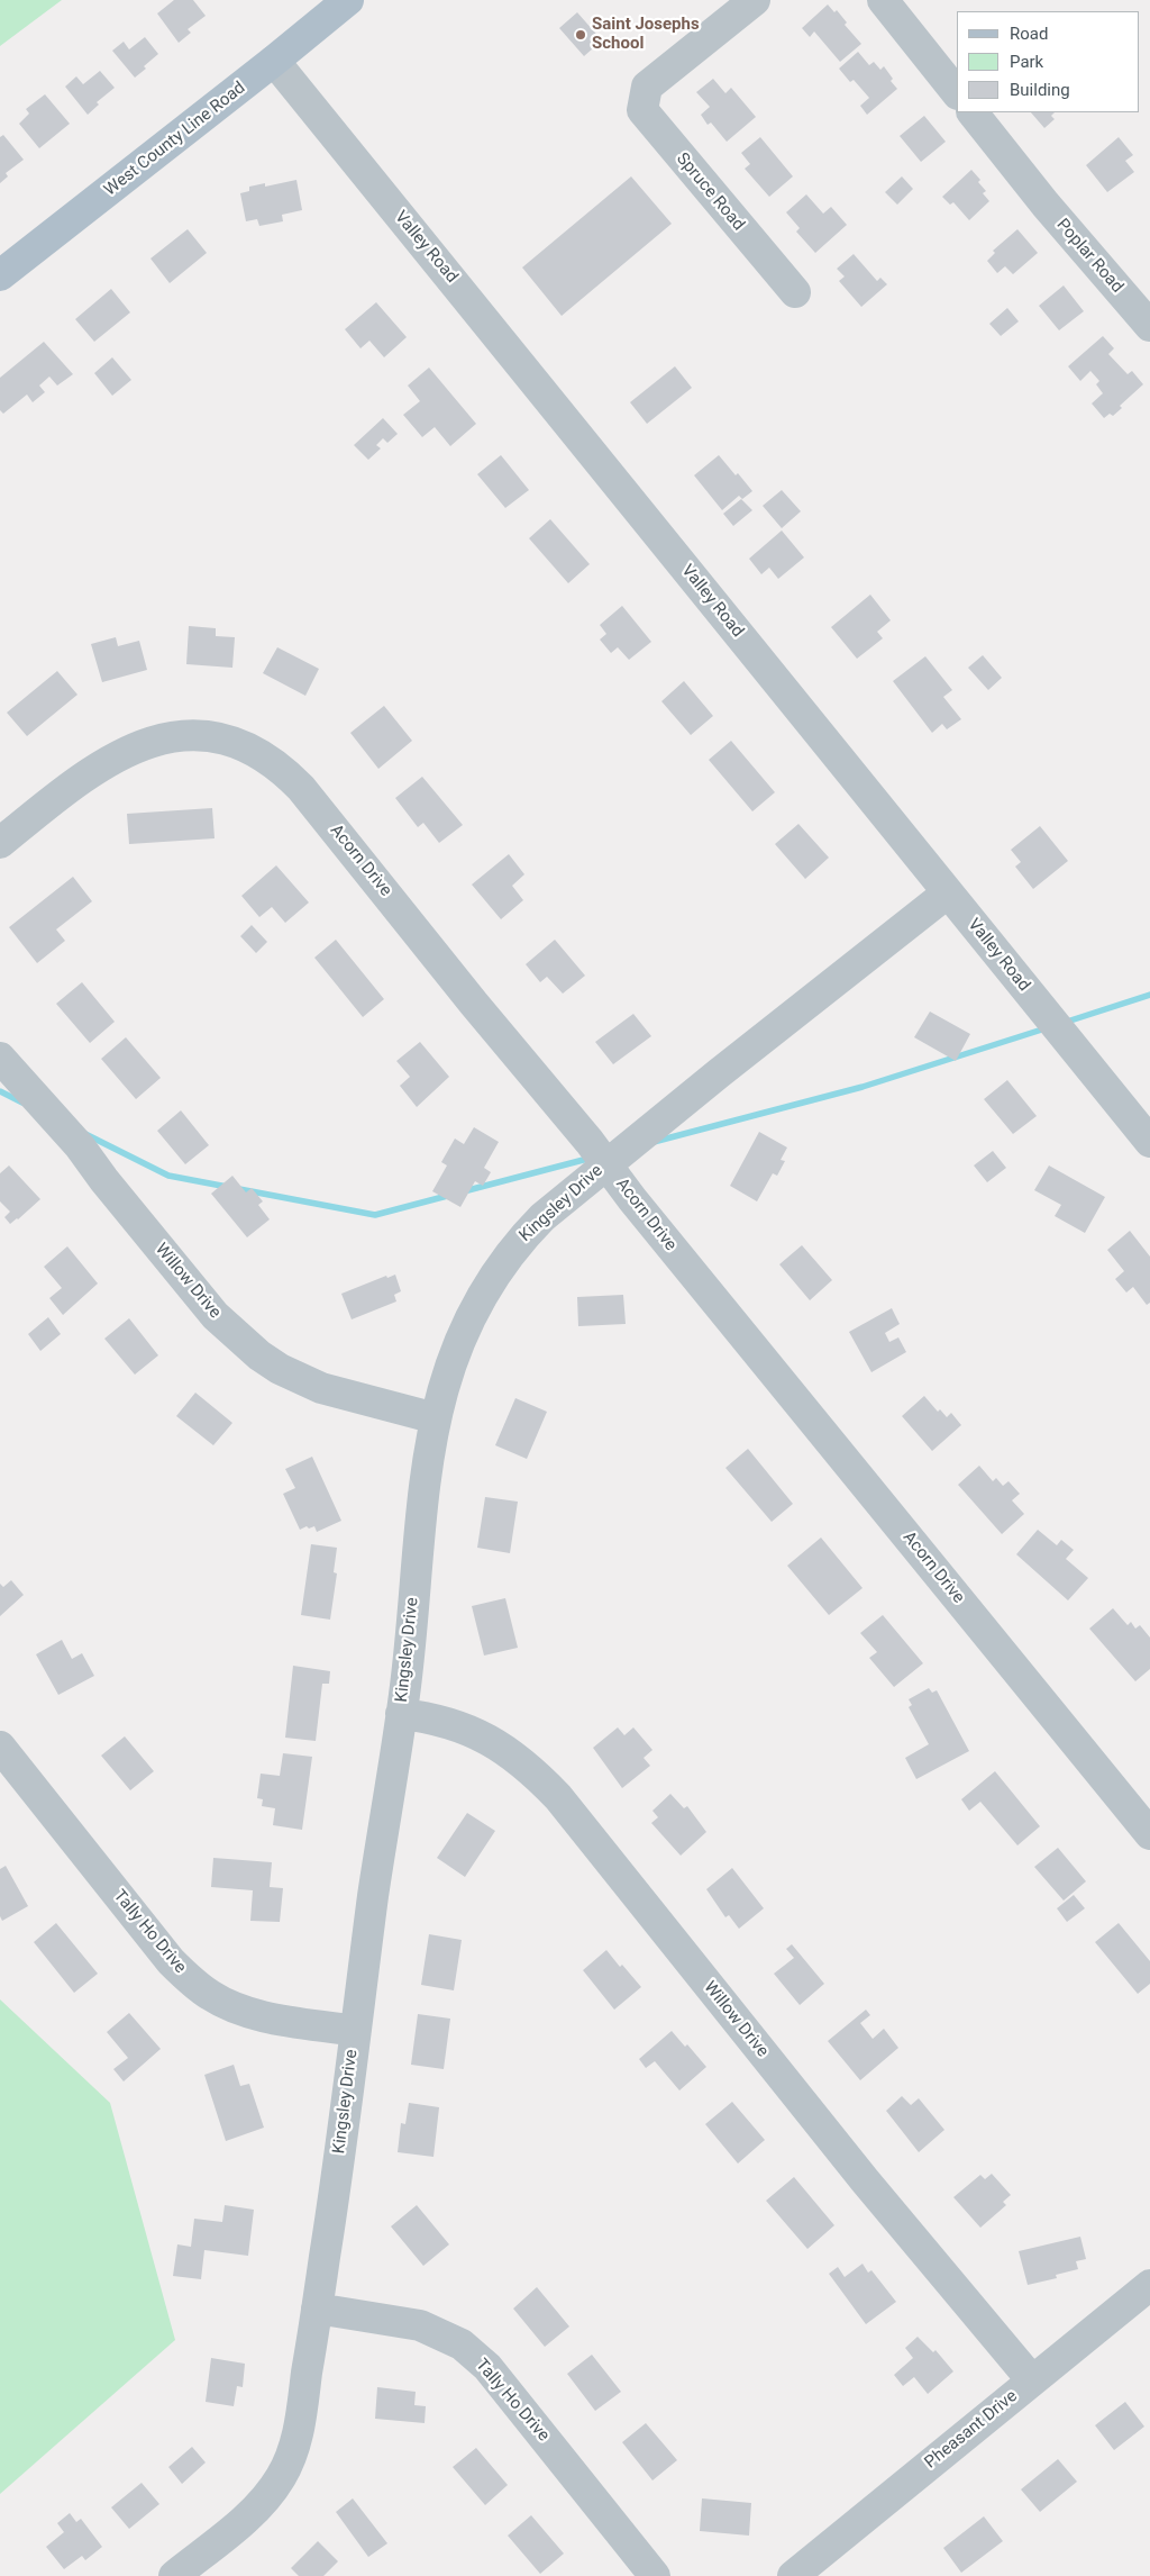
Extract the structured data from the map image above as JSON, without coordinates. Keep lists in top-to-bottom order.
{
  "streets": {
    "main road": ["West County Line Road"],
    "street": [
      "Spruce Road",
      "Valley Road",
      "Poplar Road",
      "Acorn Drive",
      "Kingsley Drive",
      "Willow Drive",
      "Tally Ho Drive",
      "Pheasant Drive"
    ]
  },
  "crossings": [
    ["West County Line Road", "Valley Road"],
    ["Valley Road", "Kingsley Drive"],
    ["Acorn Drive", "Kingsley Drive"],
    ["Kingsley Drive", "Willow Drive"],
    ["Kingsley Drive", "Tally Ho Drive"],
    ["Willow Drive", "Pheasant Drive"]
  ],
  "places": ["Saint Josephs School"],
  "legend": ["Road", "Park", "Building"]
}
